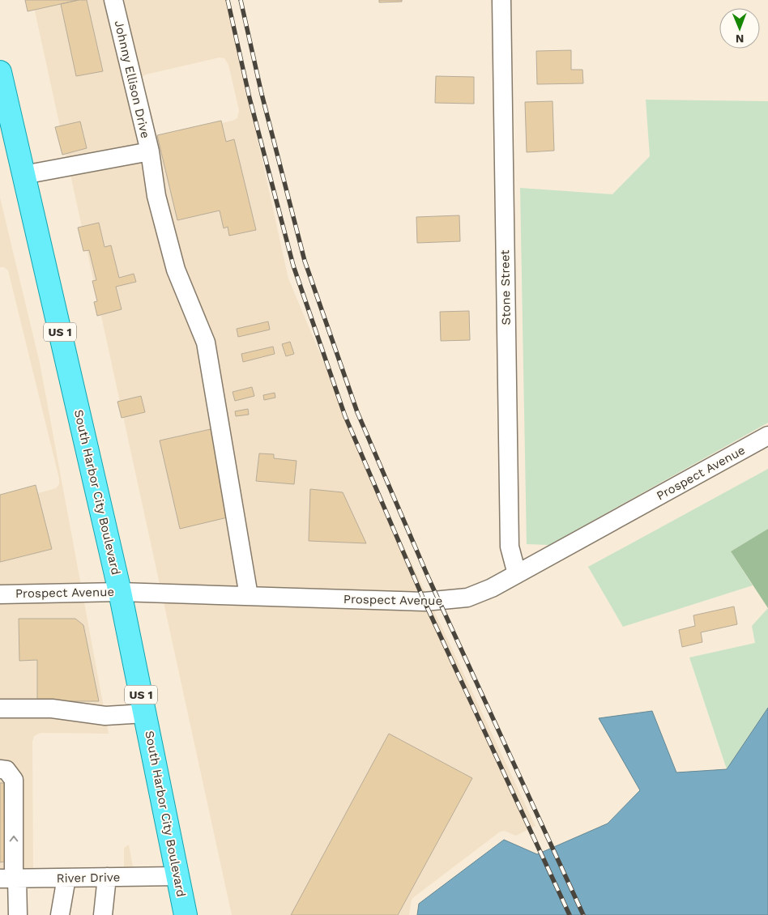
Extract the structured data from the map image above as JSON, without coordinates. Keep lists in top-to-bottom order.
{
  "streets": {
    "main road": ["US 1", "South Harbor City Boulevard"],
    "street": [
      "Johnny Ellison Drive",
      "Stone Street",
      "Prospect Avenue",
      "River Drive"
    ]
  },
  "crossings": [
    ["Johnny Ellison Drive", "South Harbor City Boulevard"],
    ["Stone Street", "Prospect Avenue"],
    ["Prospect Avenue", "South Harbor City Boulevard"],
    ["South Harbor City Boulevard", "River Drive"]
  ],
  "north": "bottom"
}
